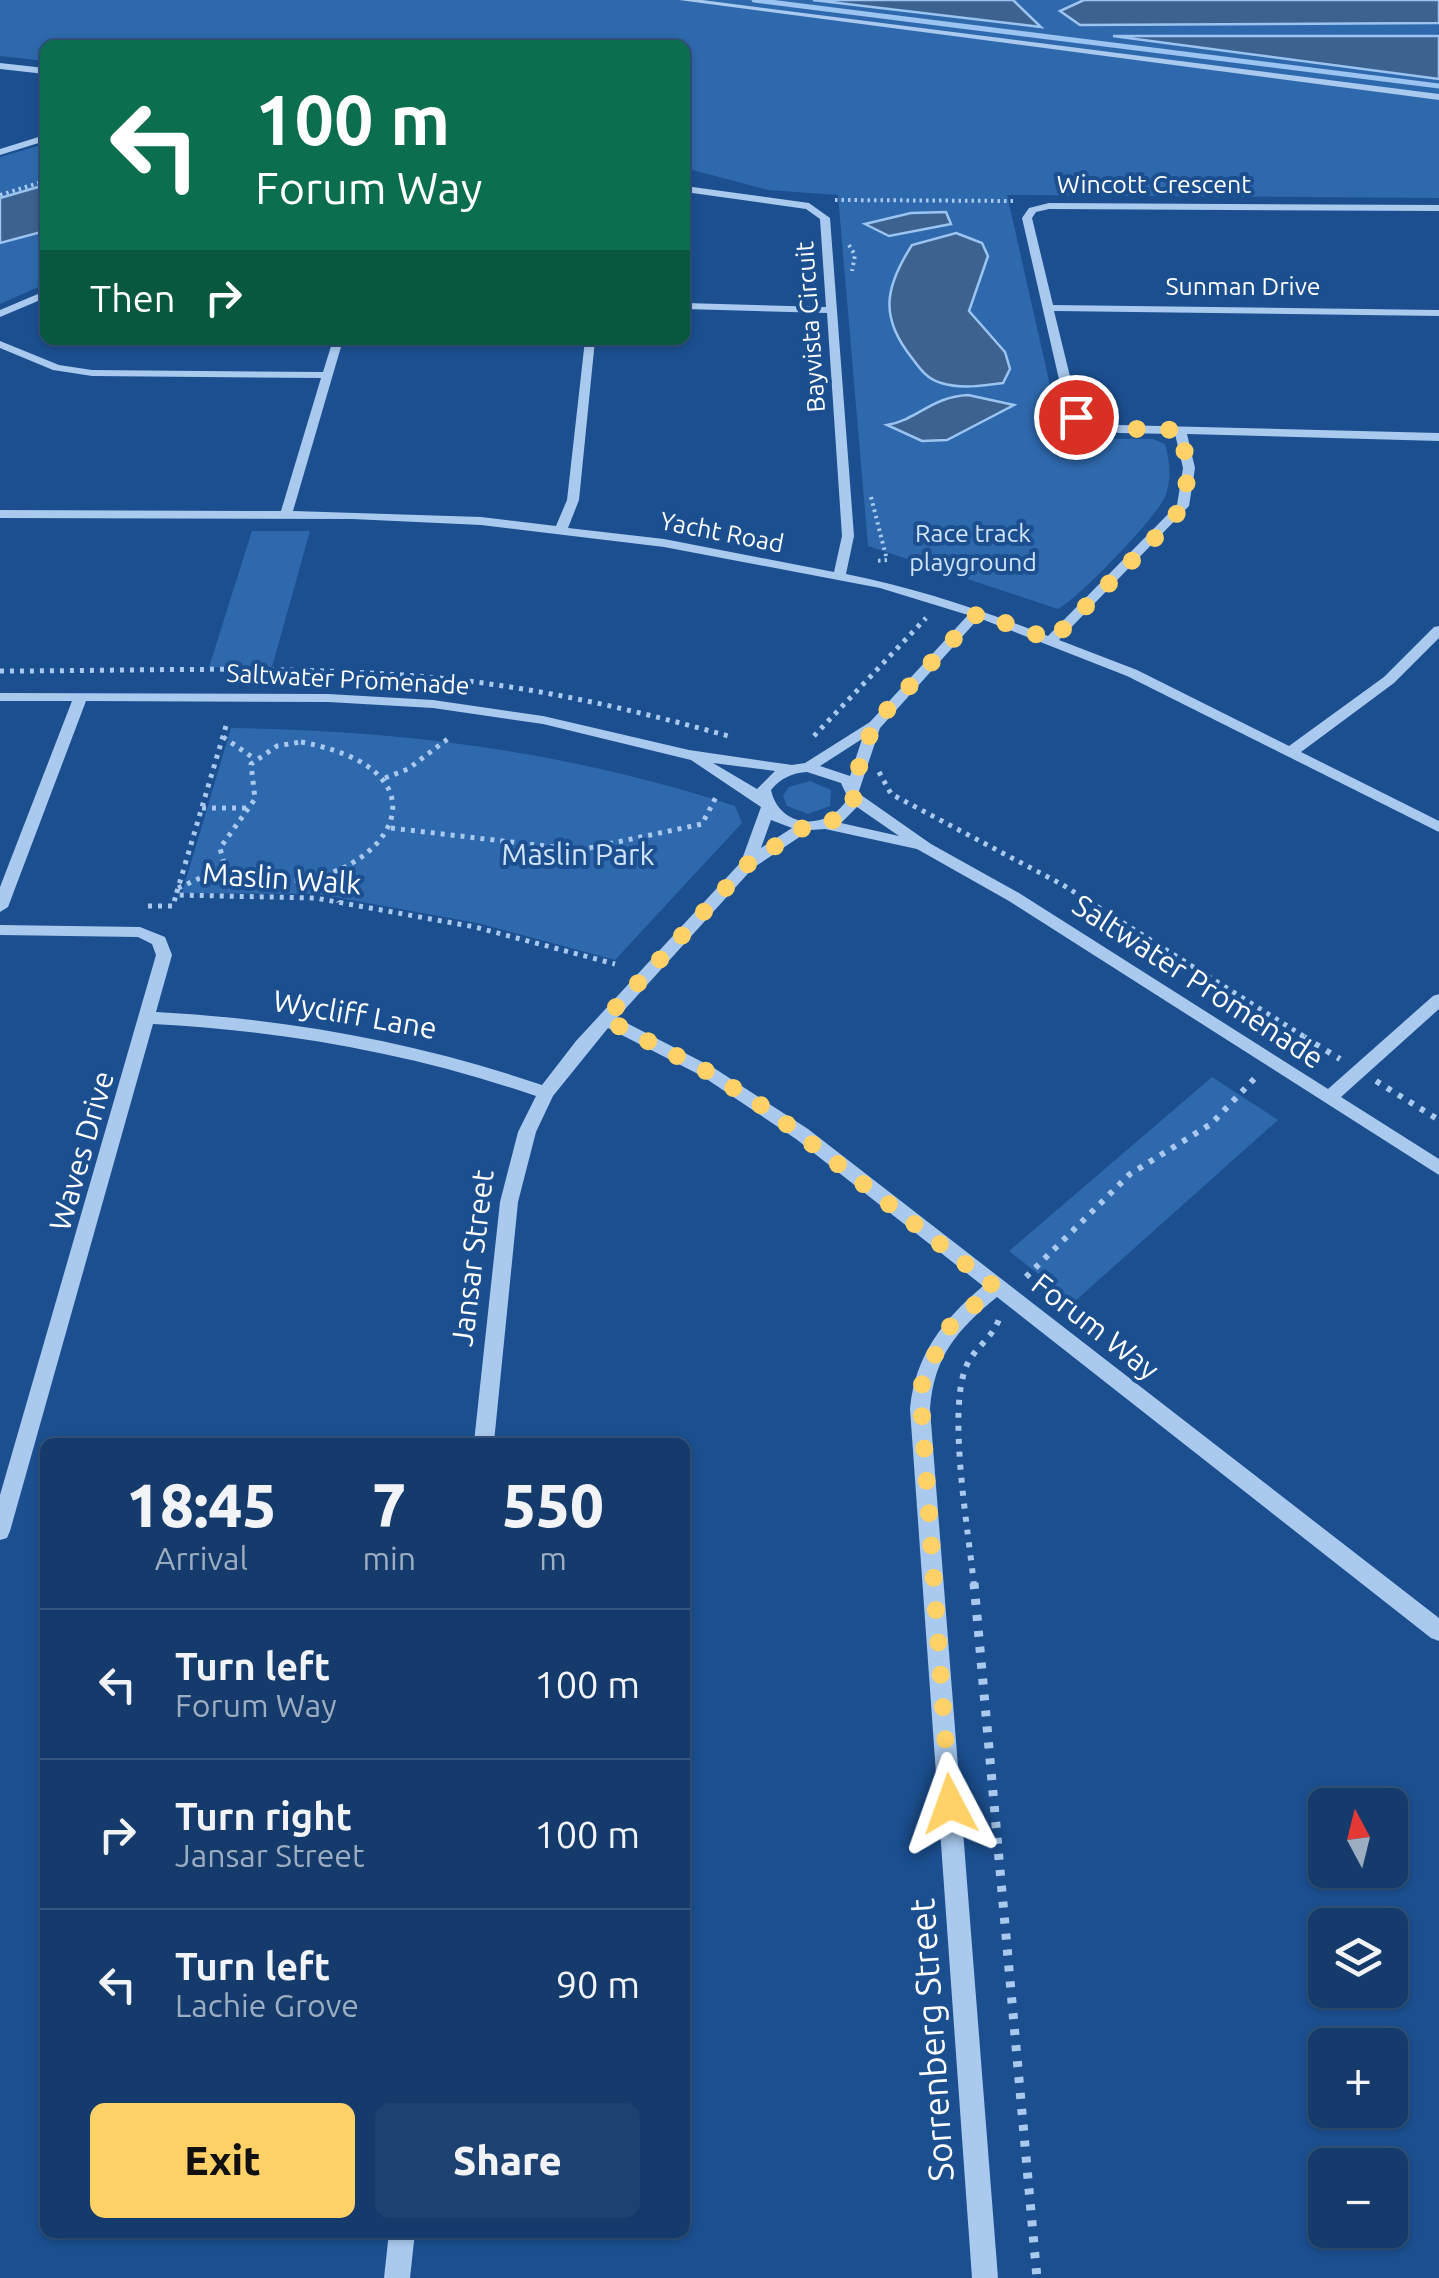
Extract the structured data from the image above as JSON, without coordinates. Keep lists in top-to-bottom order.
{
  "streets": {
    "street": [
      "Wincott Crescent",
      "Sunman Drive",
      "Bayvista Circuit",
      "Yacht Road",
      "Saltwater Promenade",
      "Wycliff Lane",
      "Waves Drive",
      "Jansar Street",
      "Forum Way",
      "Sorrenberg Street"
    ],
    "path": ["Maslin Walk"]
  },
  "crossings": [
    ["Wincott Crescent", "Sunman Drive"],
    ["Bayvista Circuit", "Yacht Road"],
    ["Saltwater Promenade", "Jansar Street"],
    ["Wycliff Lane", "Waves Drive"],
    ["Wycliff Lane", "Jansar Street"],
    ["Jansar Street", "Forum Way"],
    ["Forum Way", "Sorrenberg Street"]
  ],
  "parks": ["Race track playground", "Maslin Park"],
  "north": "top",
  "page": {
    "turn": ["100 m", "Forum Way"],
    "then": "Then",
    "eta": [
      "18:45",
      "Arrival",
      "7",
      "min",
      "550",
      "m"
    ],
    "list": [
      {
        "name": "Turn left",
        "note": "Forum Way",
        "value": "100 m"
      },
      {
        "name": "Turn right",
        "note": "Jansar Street",
        "value": "100 m"
      },
      {
        "name": "Turn left",
        "note": "Lachie Grove",
        "value": "90 m"
      }
    ],
    "map_buttons": ["+", "−"],
    "buttons": ["Exit", "Share"]
  }
}
